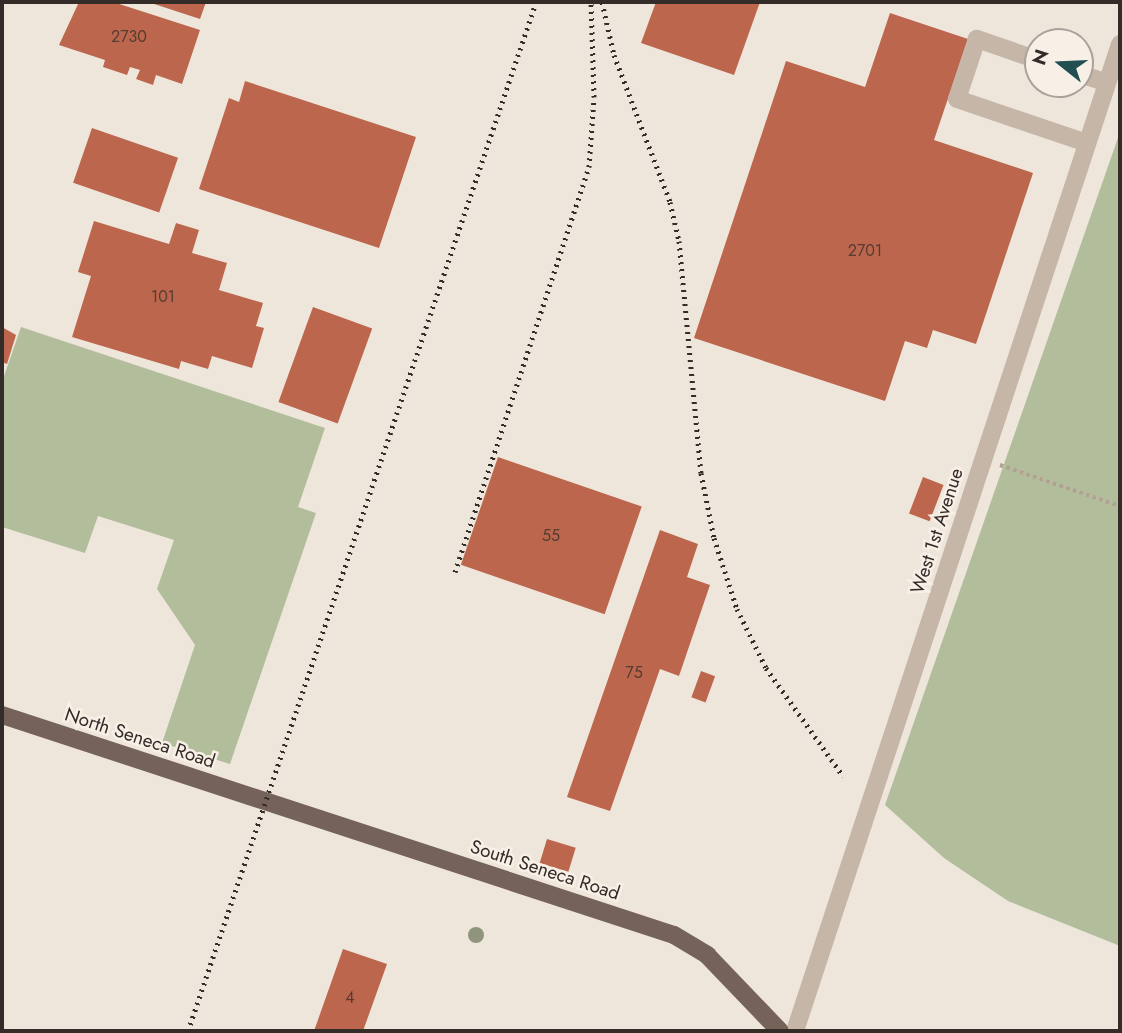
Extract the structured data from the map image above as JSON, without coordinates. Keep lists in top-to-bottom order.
{
  "streets": {
    "main road": ["North Seneca Road", "South Seneca Road"],
    "lane": ["West 1st Avenue"]
  },
  "crossings": [
    ["North Seneca Road", "South Seneca Road"]
  ],
  "house_numbers": [
    "2730",
    "2701",
    "101",
    "55",
    "75",
    "4"
  ],
  "north": "left"
}
